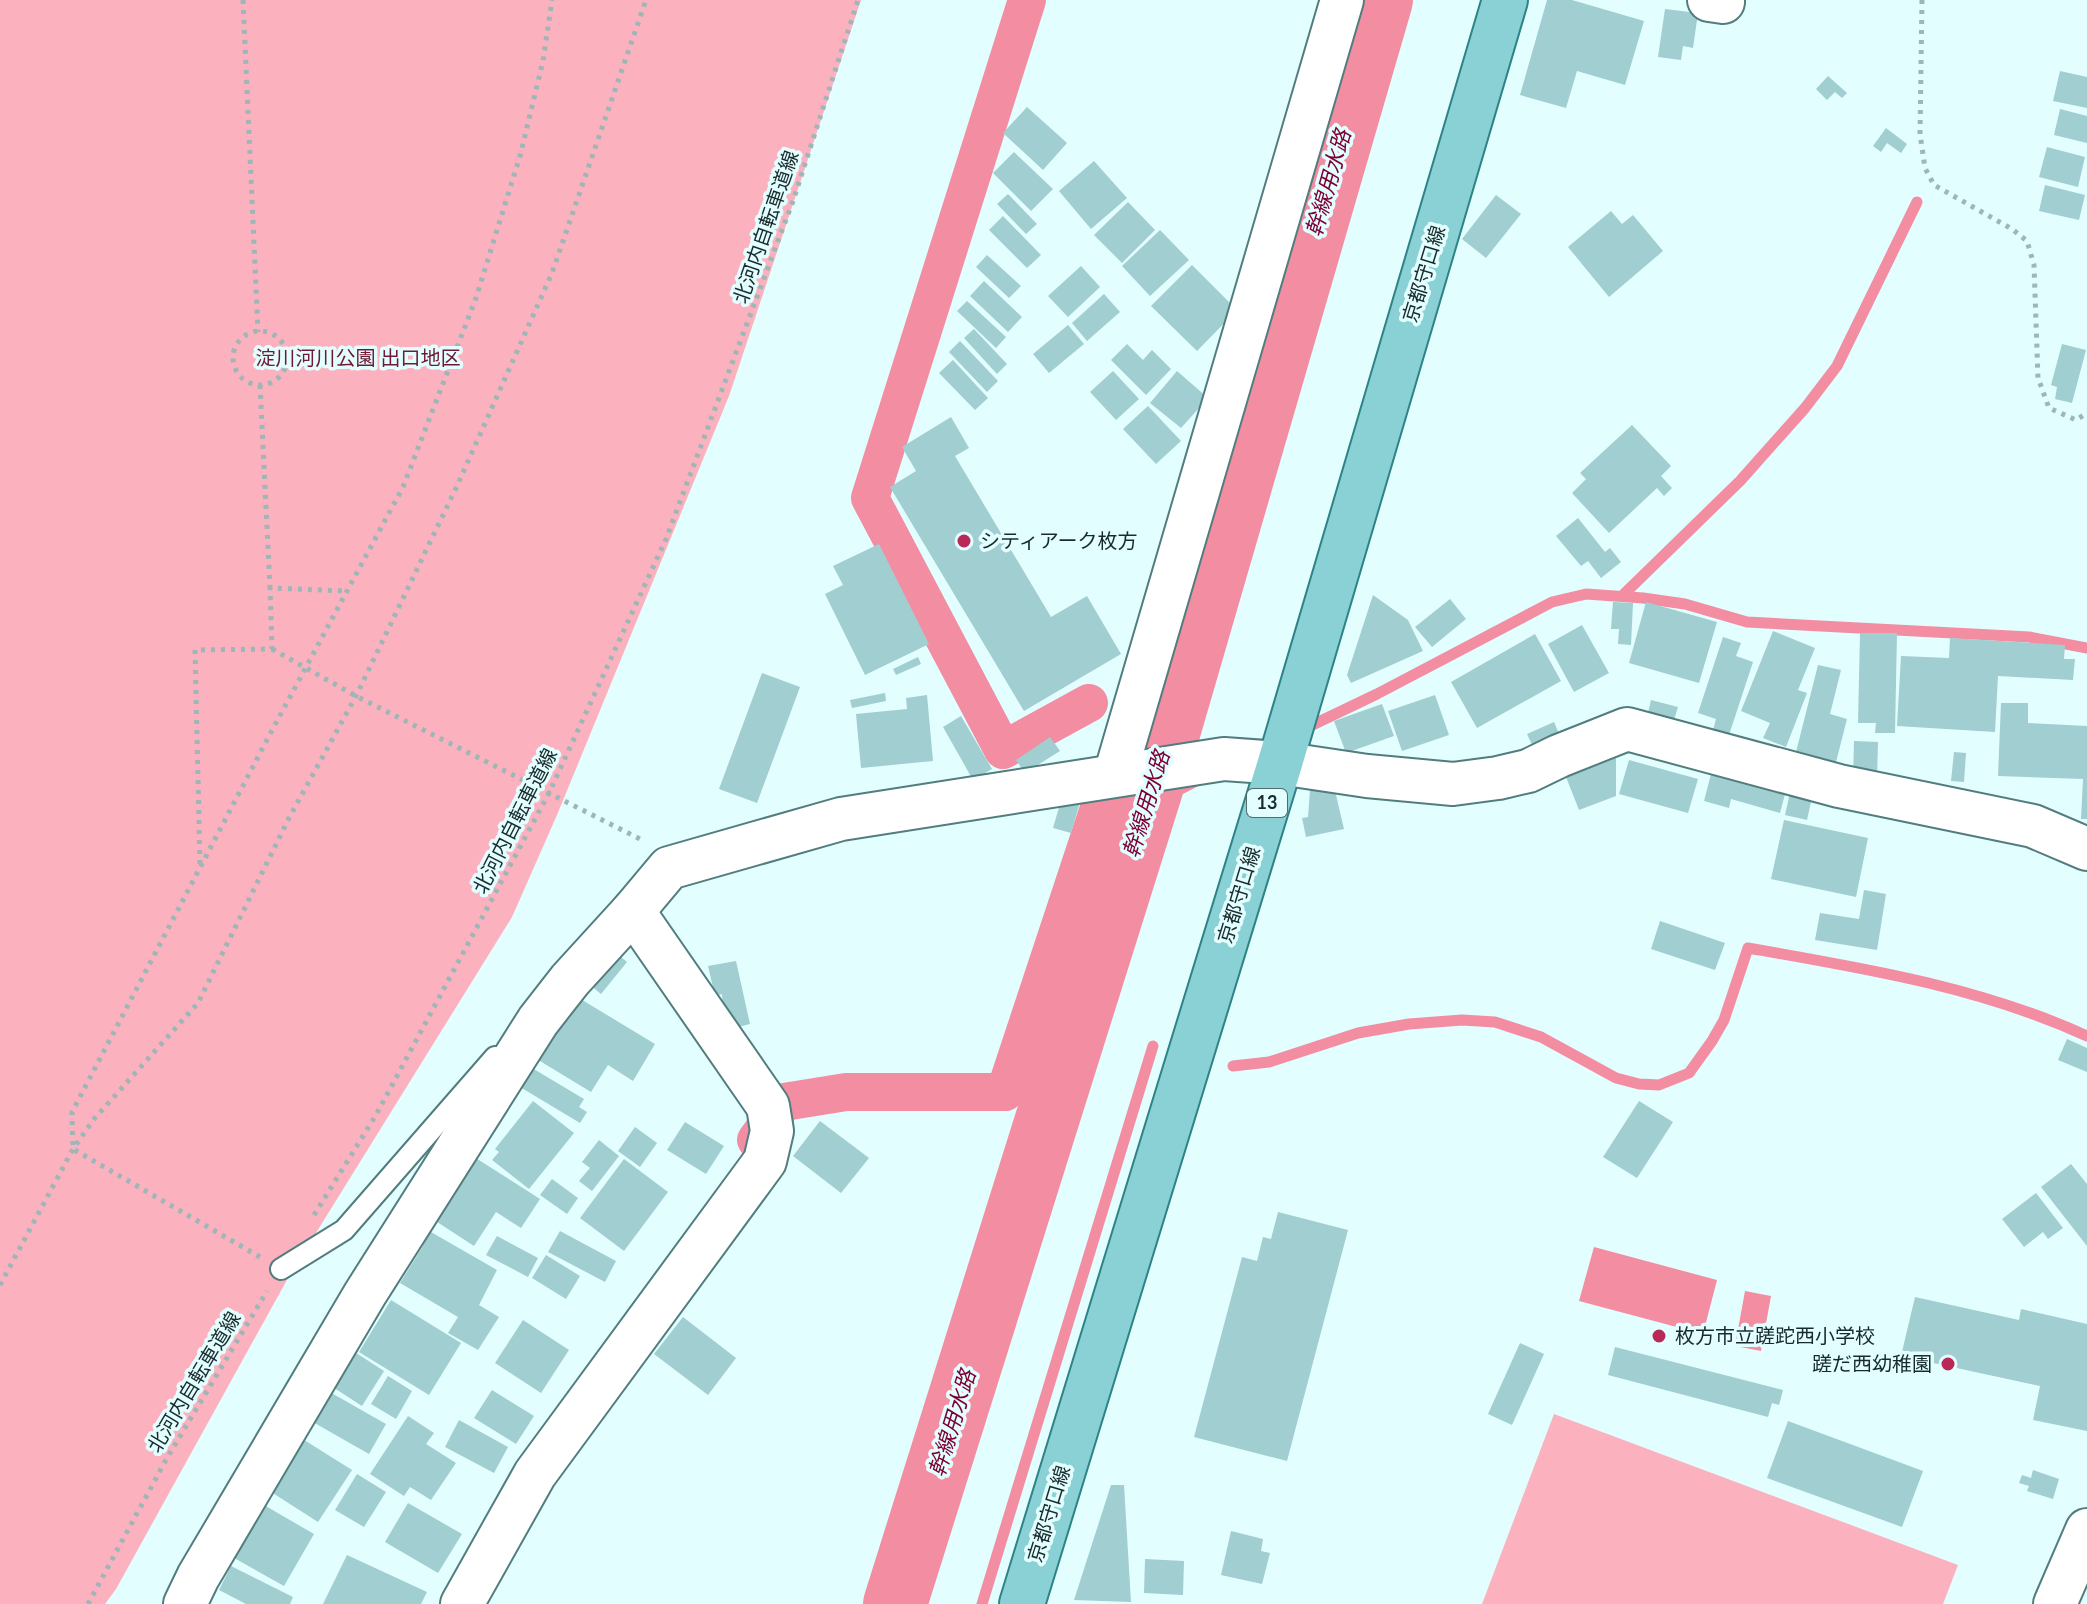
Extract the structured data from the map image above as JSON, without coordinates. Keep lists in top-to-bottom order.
{
  "streets": {
    "main road": ["京都守口線", "13"],
    "path": ["北河内自転車道線"]
  },
  "water": ["幹線用水路"],
  "parks": ["淀川河川公園 出口地区"],
  "places": ["シティアーク枚方", "枚方市立蹉跎西小学校", "蹉だ西幼稚園"]
}
